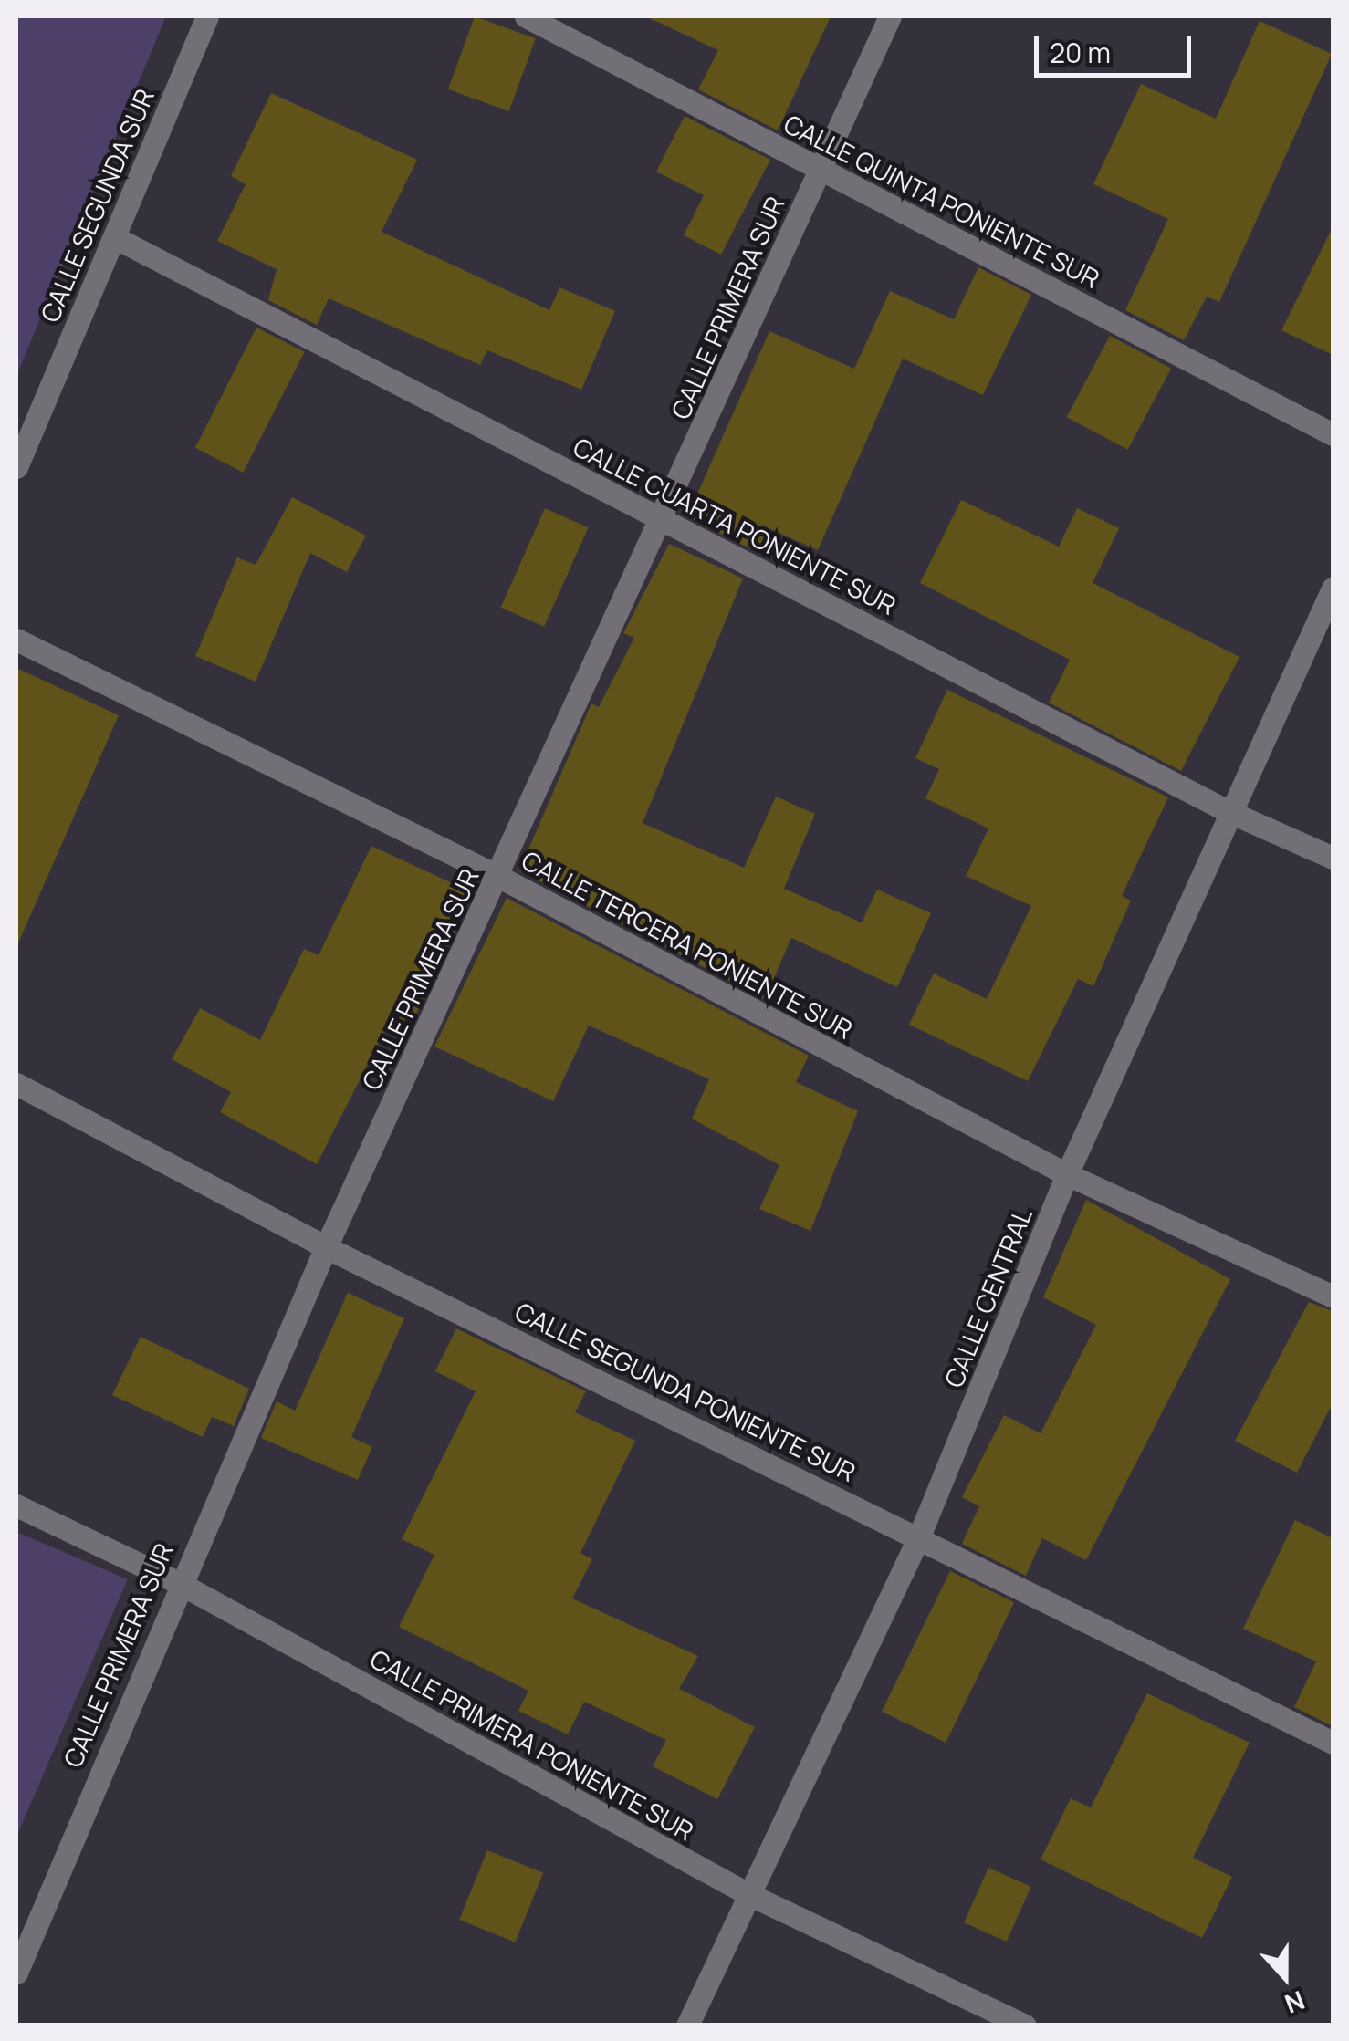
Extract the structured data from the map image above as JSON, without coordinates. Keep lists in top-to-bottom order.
{
  "streets": {
    "street": [
      "CALLE QUINTA PONIENTE SUR",
      "CALLE SEGUNDA SUR",
      "CALLE PRIMERA SUR",
      "CALLE CUARTA PONIENTE SUR",
      "CALLE TERCERA PONIENTE SUR",
      "CALLE CENTRAL",
      "CALLE SEGUNDA PONIENTE SUR",
      "CALLE PRIMERA PONIENTE SUR"
    ]
  },
  "crossings": [
    ["CALLE QUINTA PONIENTE SUR", "CALLE PRIMERA SUR"],
    ["CALLE SEGUNDA SUR", "CALLE CUARTA PONIENTE SUR"],
    ["CALLE PRIMERA SUR", "CALLE CUARTA PONIENTE SUR"],
    ["CALLE PRIMERA SUR", "CALLE TERCERA PONIENTE SUR"],
    ["CALLE PRIMERA SUR", "CALLE SEGUNDA PONIENTE SUR"],
    ["CALLE PRIMERA SUR", "CALLE PRIMERA PONIENTE SUR"],
    ["CALLE CUARTA PONIENTE SUR", "CALLE CENTRAL"],
    ["CALLE TERCERA PONIENTE SUR", "CALLE CENTRAL"],
    ["CALLE CENTRAL", "CALLE SEGUNDA PONIENTE SUR"],
    ["CALLE CENTRAL", "CALLE PRIMERA PONIENTE SUR"]
  ],
  "scale_bar": "20 m",
  "north": "bottom"
}
